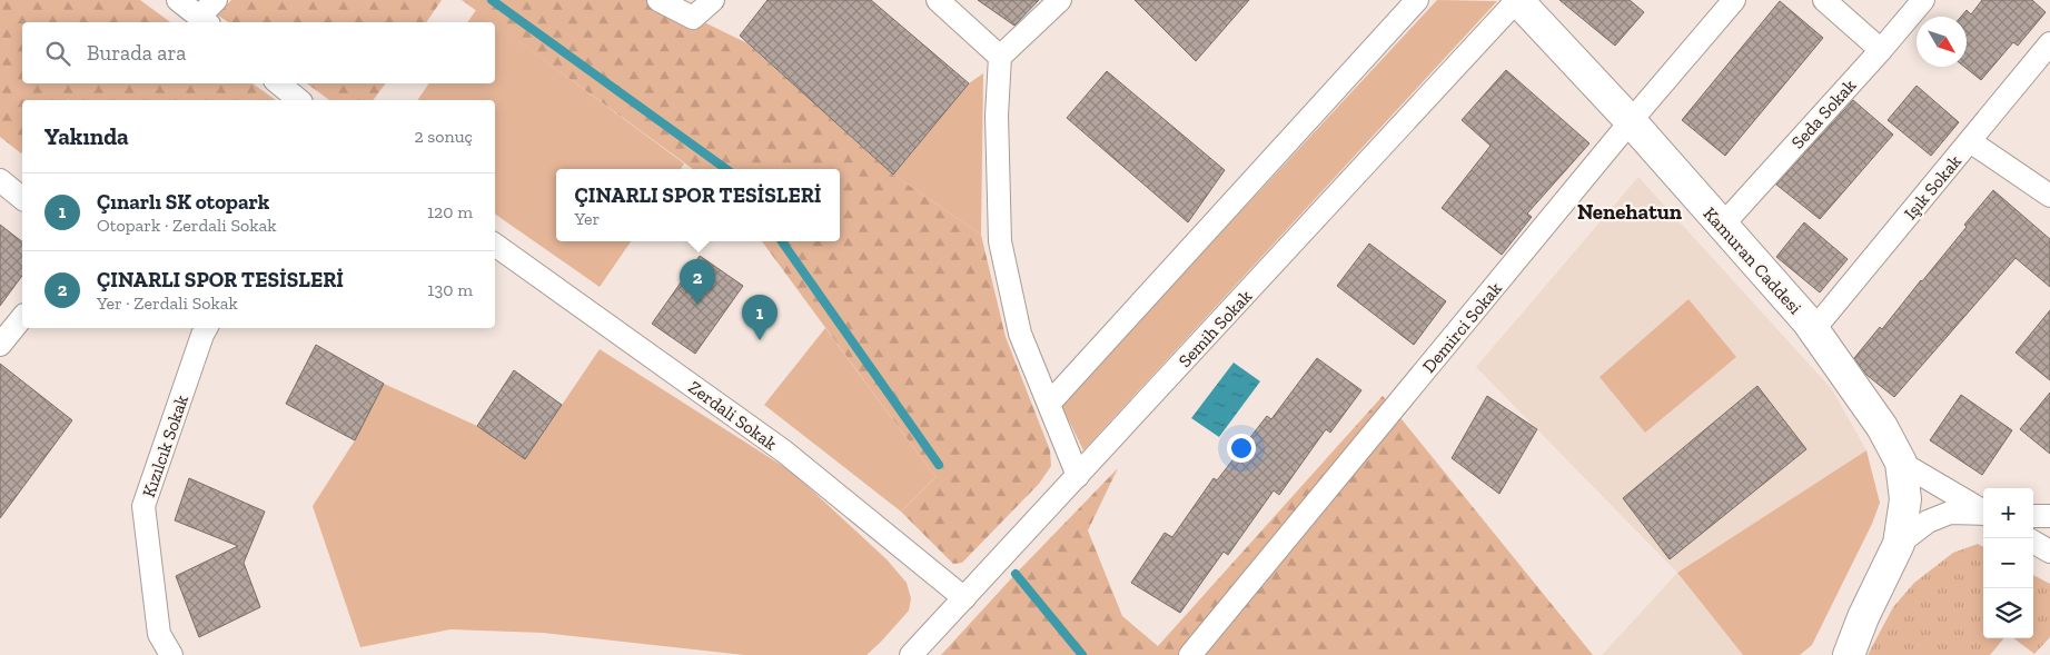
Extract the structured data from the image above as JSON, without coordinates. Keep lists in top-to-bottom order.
{
  "streets": {
    "street": [
      "Seda Sokak",
      "Işık Sokak",
      "Kamuran Caddesi",
      "Demirci Sokak",
      "Semih Sokak",
      "Zerdali Sokak",
      "Kızılcık Sokak"
    ]
  },
  "crossings": [
    ["Seda Sokak", "Kamuran Caddesi"],
    ["Işık Sokak", "Kamuran Caddesi"],
    ["Kamuran Caddesi", "Demirci Sokak"],
    ["Kamuran Caddesi", "Semih Sokak"],
    ["Semih Sokak", "Zerdali Sokak"]
  ],
  "districts": ["Nenehatun"],
  "north": "bottom right",
  "page": {
    "search": "Burada ara",
    "heading": ["Yakında", "2 sonuç"],
    "popup": ["ÇINARLI SPOR TESİSLERİ", "Yer"],
    "list": [
      {
        "mark": "1",
        "name": "Çınarlı SK otopark",
        "note": "Otopark · Zerdali Sokak",
        "value": "120 m"
      },
      {
        "mark": "2",
        "name": "ÇINARLI SPOR TESİSLERİ",
        "note": "Yer · Zerdali Sokak",
        "value": "130 m"
      }
    ],
    "pins": ["2", "1"],
    "map_buttons": ["+", "−"]
  }
}
